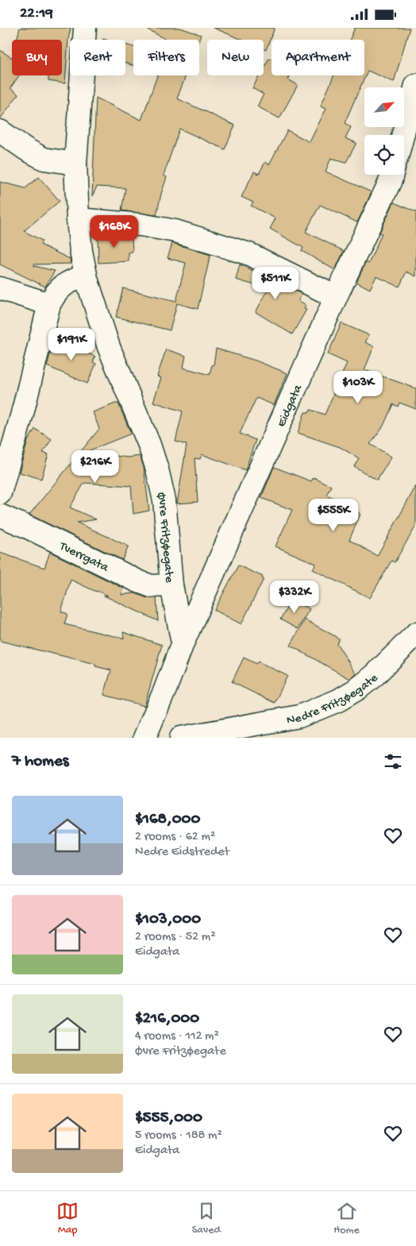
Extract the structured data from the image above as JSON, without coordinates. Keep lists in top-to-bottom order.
{
  "streets": {
    "street": [
      "Eidgata",
      "Øvre Fritzøegate",
      "Tverrgata",
      "Nedre Fritzøegate"
    ]
  },
  "crossings": [
    ["Eidgata", "Øvre Fritzøegate"],
    ["Øvre Fritzøegate", "Tverrgata"]
  ],
  "north": "top right",
  "page": {
    "status": "22:19",
    "chip": [
      "Buy",
      "Rent",
      "Filters",
      "New",
      "Apartment"
    ],
    "price": [
      "$168K",
      "$511K",
      "$191K",
      "$103K",
      "$216K",
      "$555K",
      "$332K"
    ],
    "heading": "7 homes",
    "list": [
      {
        "name": "$168,000",
        "note": "2 rooms · 62 m² · Nedre Eidstredet"
      },
      {
        "name": "$103,000",
        "note": "2 rooms · 52 m² · Eidgata"
      },
      {
        "name": "$216,000",
        "note": "4 rooms · 112 m² · Øvre Fritzøegate"
      },
      {
        "name": "$555,000",
        "note": "5 rooms · 188 m² · Eidgata"
      }
    ],
    "tabs": ["Map", "Saved", "Home"]
  }
}
